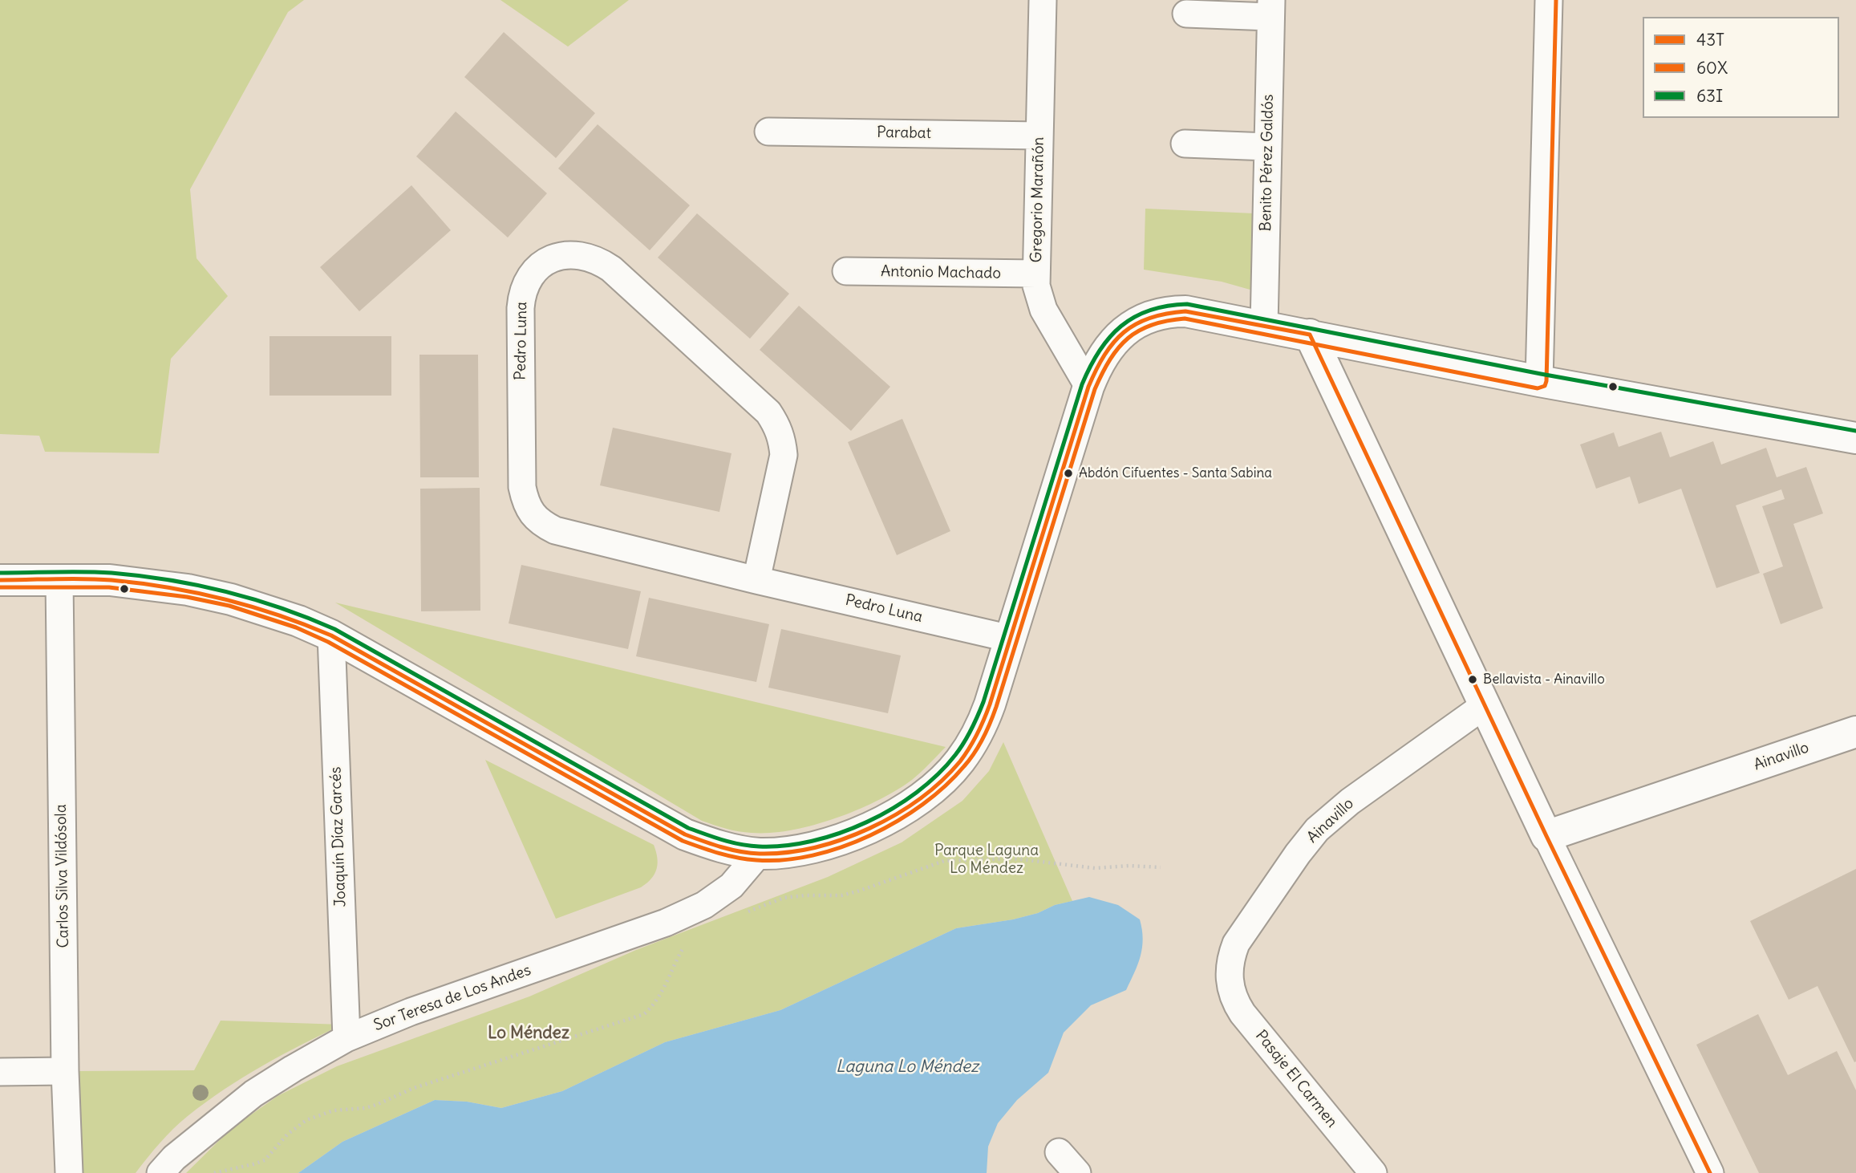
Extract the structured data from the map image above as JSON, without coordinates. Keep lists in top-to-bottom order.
{
  "streets": {
    "street": [
      "Parabat",
      "Benito Pérez Galdós",
      "Gregorio Marañón",
      "Antonio Machado",
      "Pedro Luna",
      "Ainavillo",
      "Joaquín Díaz Garcés",
      "Carlos Silva Vildósola",
      "Sor Teresa de Los Andes",
      "Pasaje El Carmen"
    ]
  },
  "crossings": [
    ["Parabat", "Gregorio Marañón"],
    ["Gregorio Marañón", "Antonio Machado"],
    ["Ainavillo", "Pasaje El Carmen"],
    ["Joaquín Díaz Garcés", "Sor Teresa de Los Andes"]
  ],
  "districts": ["Lo Méndez"],
  "water": ["Laguna Lo Méndez"],
  "parks": ["Parque Laguna Lo Méndez"],
  "places": ["Abdón Cifuentes - Santa Sabina", "Bellavista - Ainavillo"],
  "lines": ["transit line 60X", "transit line 63I", "transit line 43T"],
  "legend": ["43T", "60X", "63I"]
}
